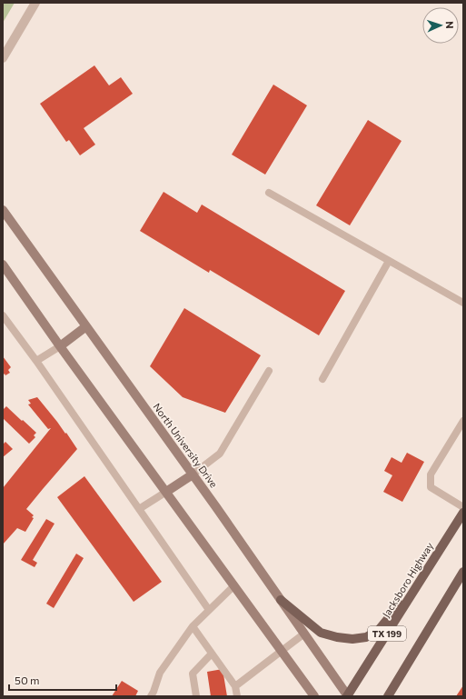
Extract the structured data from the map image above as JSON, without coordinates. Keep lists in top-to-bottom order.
{
  "streets": {
    "main road": ["North University Drive", "Jacksboro Highway", "TX 199"]
  },
  "crossings": [
    ["North University Drive", "Jacksboro Highway"]
  ],
  "scale_bar": "50 m",
  "north": "right"
}
